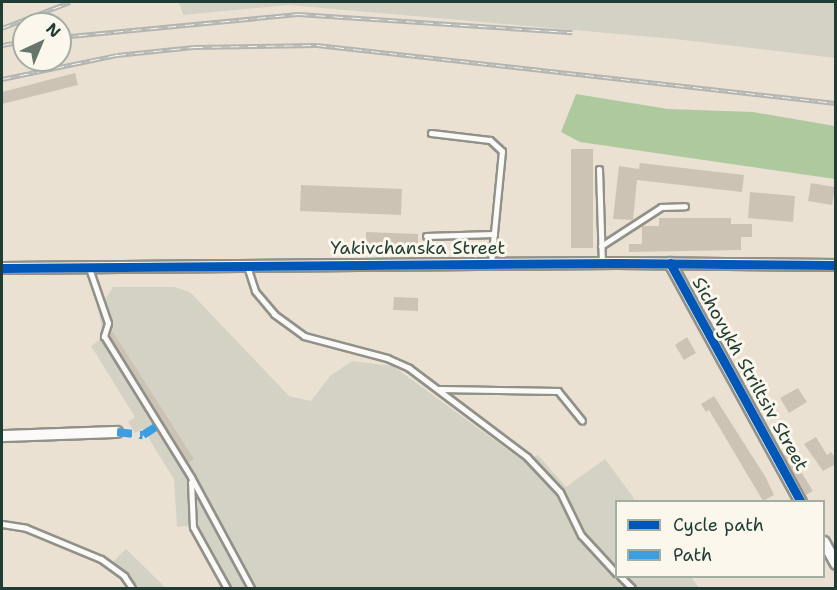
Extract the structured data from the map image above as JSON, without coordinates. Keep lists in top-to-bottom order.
{
  "streets": {
    "street": ["Yakivchanska Street", "Sichovykh Striltsiv Street"]
  },
  "crossings": [
    ["Yakivchanska Street", "Sichovykh Striltsiv Street"]
  ],
  "legend": ["Cycle path", "Path"],
  "north": "top right"
}
